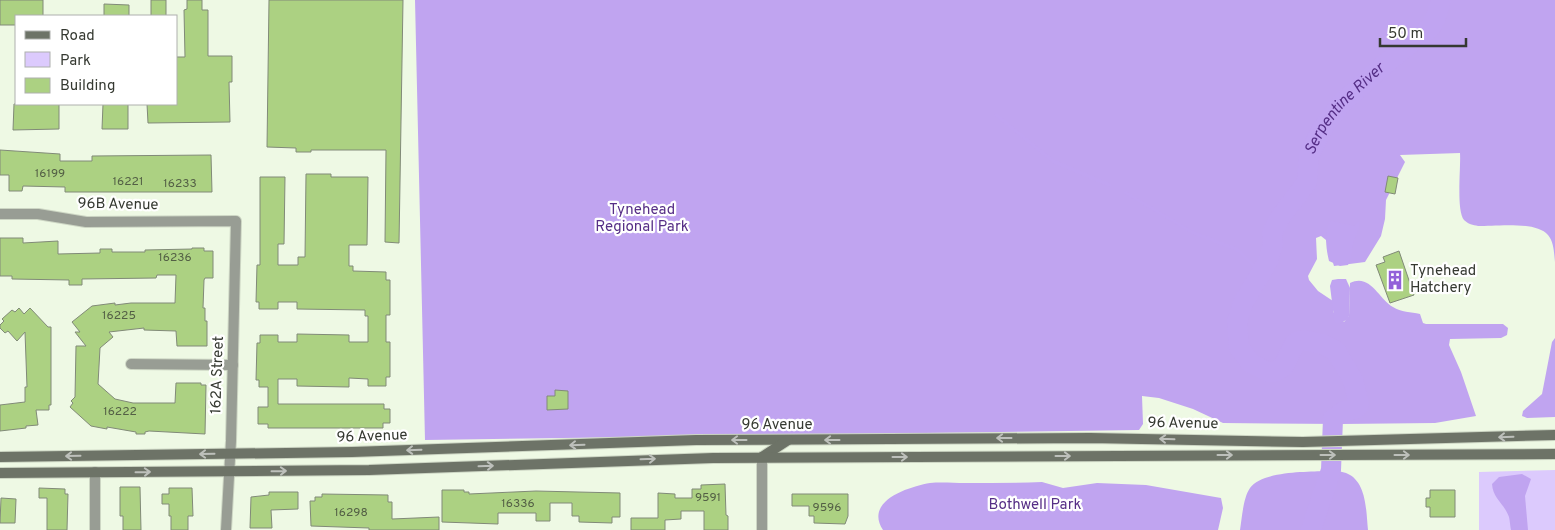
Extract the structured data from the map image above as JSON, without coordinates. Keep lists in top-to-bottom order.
{
  "streets": {
    "main road": ["96 Avenue"],
    "street": ["96B Avenue", "162A Street"]
  },
  "crossings": [
    ["96B Avenue", "162A Street"],
    ["162A Street", "96 Avenue"]
  ],
  "water": ["Serpentine River"],
  "parks": ["Tynehead Regional Park", "Bothwell Park"],
  "places": {
    "building": ["Tynehead Hatchery"]
  },
  "house_numbers": [
    "16199",
    "16221",
    "16233",
    "16236",
    "16225",
    "16222",
    "9591",
    "16336",
    "9596",
    "16298"
  ],
  "legend": ["Road", "Park", "Building"],
  "scale_bar": "50 m"
}
